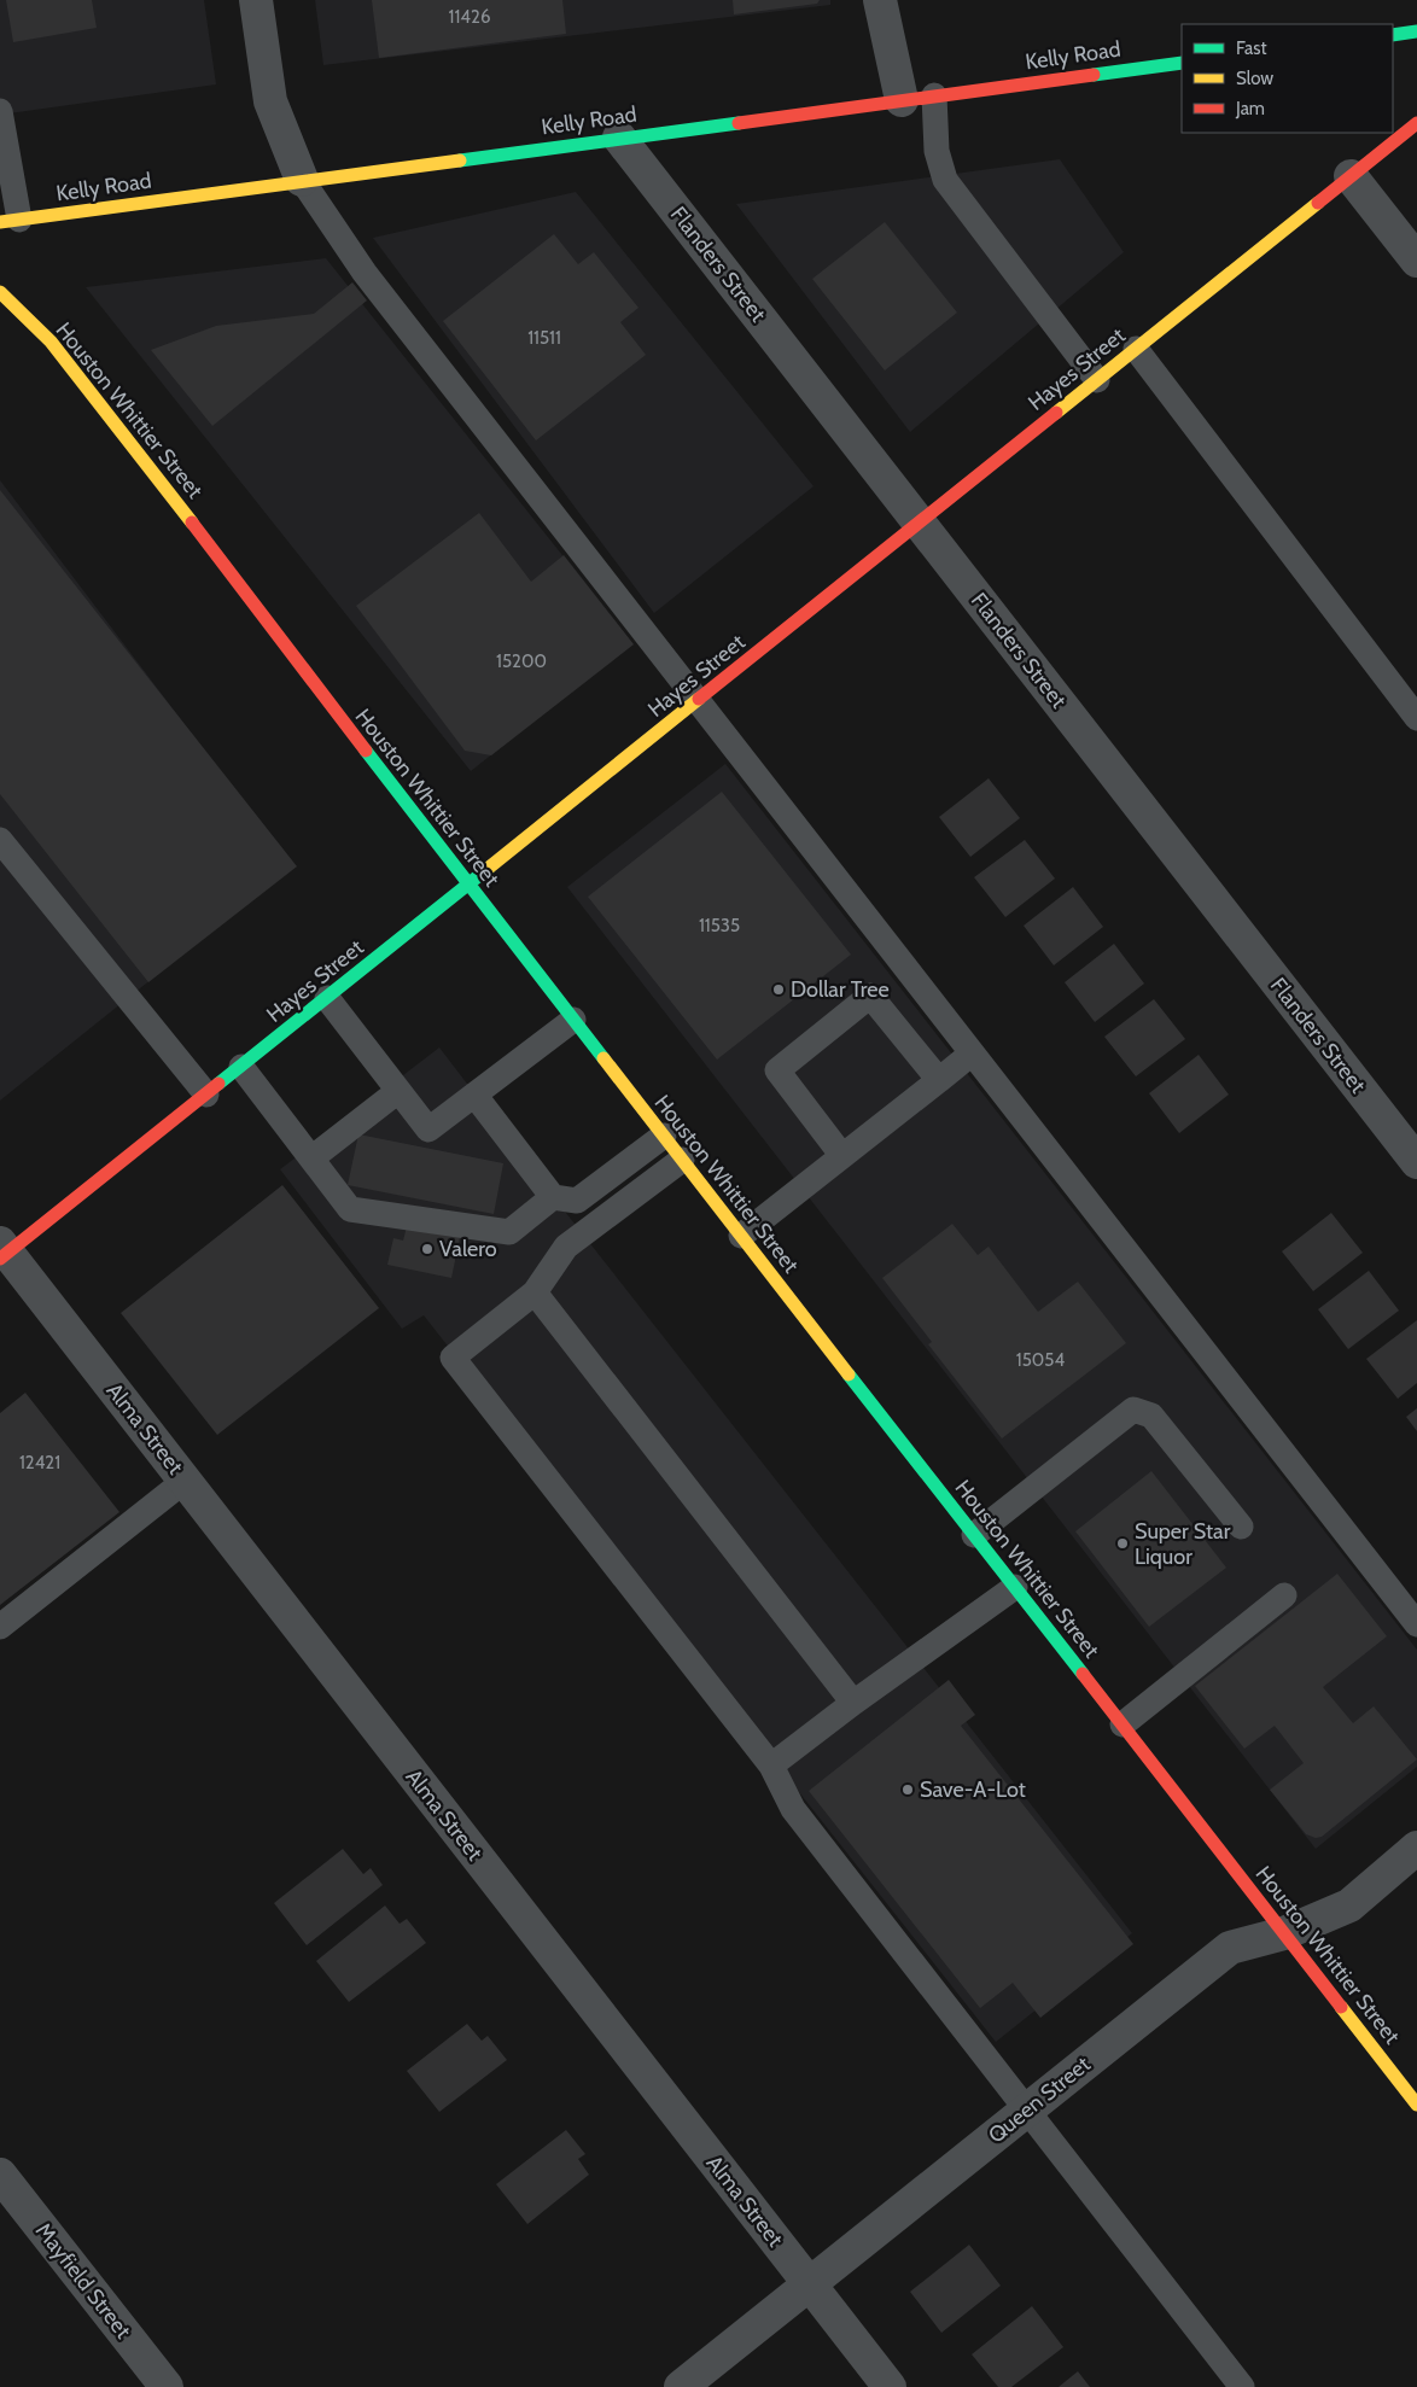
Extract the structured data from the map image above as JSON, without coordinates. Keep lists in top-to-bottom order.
{
  "streets": {
    "street": [
      "Kelly Road",
      "Flanders Street",
      "Hayes Street",
      "Houston Whittier Street",
      "Alma Street",
      "Queen Street",
      "Mayfield Street"
    ]
  },
  "crossings": [
    ["Kelly Road", "Flanders Street"],
    ["Flanders Street", "Hayes Street"],
    ["Hayes Street", "Houston Whittier Street"],
    ["Hayes Street", "Alma Street"],
    ["Houston Whittier Street", "Queen Street"],
    ["Alma Street", "Queen Street"]
  ],
  "places": [
    "Dollar Tree",
    "Valero",
    "Super Star Liquor",
    "Save-A-Lot"
  ],
  "house_numbers": [
    "11426",
    "11511",
    "15200",
    "11535",
    "15054",
    "12421"
  ],
  "legend": ["Fast", "Slow", "Jam"]
}
